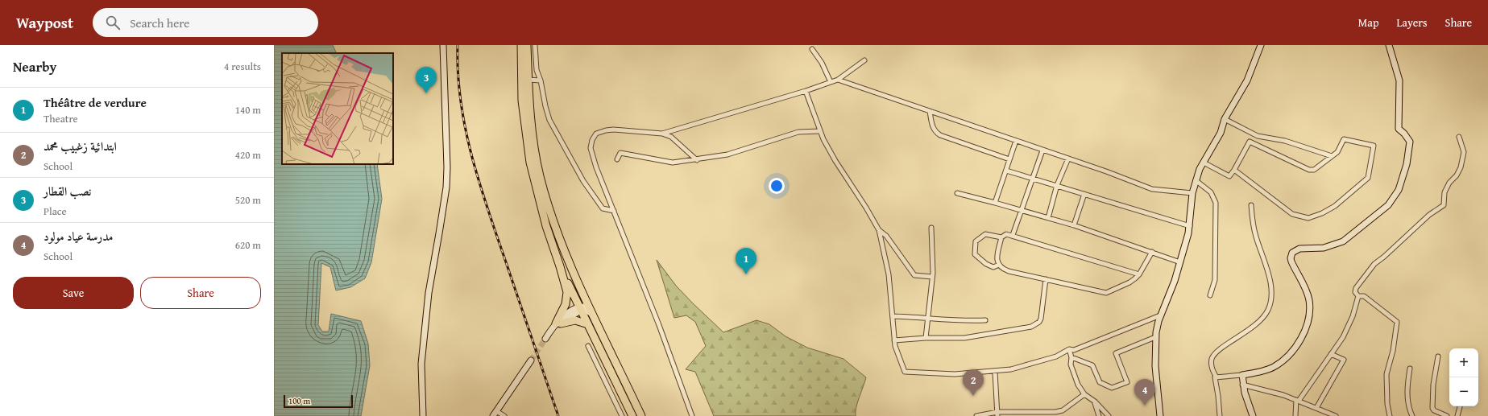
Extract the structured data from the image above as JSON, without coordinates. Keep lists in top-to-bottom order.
{
  "scale_bar": "100 m",
  "page": {
    "header": "Waypost",
    "search": "Search here",
    "nav": ["Map", "Layers", "Share"],
    "heading": ["Nearby", "4 results"],
    "pins": [
      "3",
      "1",
      "2",
      "4"
    ],
    "list": [
      {
        "mark": "1",
        "name": "Théâtre de verdure",
        "note": "Theatre",
        "value": "140 m"
      },
      {
        "mark": "2",
        "name": "ابتدائية زغبيب محمد",
        "note": "School",
        "value": "420 m"
      },
      {
        "mark": "3",
        "name": "نصب القطار",
        "note": "Place",
        "value": "520 m"
      },
      {
        "mark": "4",
        "name": "مدرسة عياد مولود",
        "note": "School",
        "value": "620 m"
      }
    ],
    "buttons": ["Save", "Share"],
    "map_buttons": ["+", "−"],
    "scale": "100 m"
  }
}
